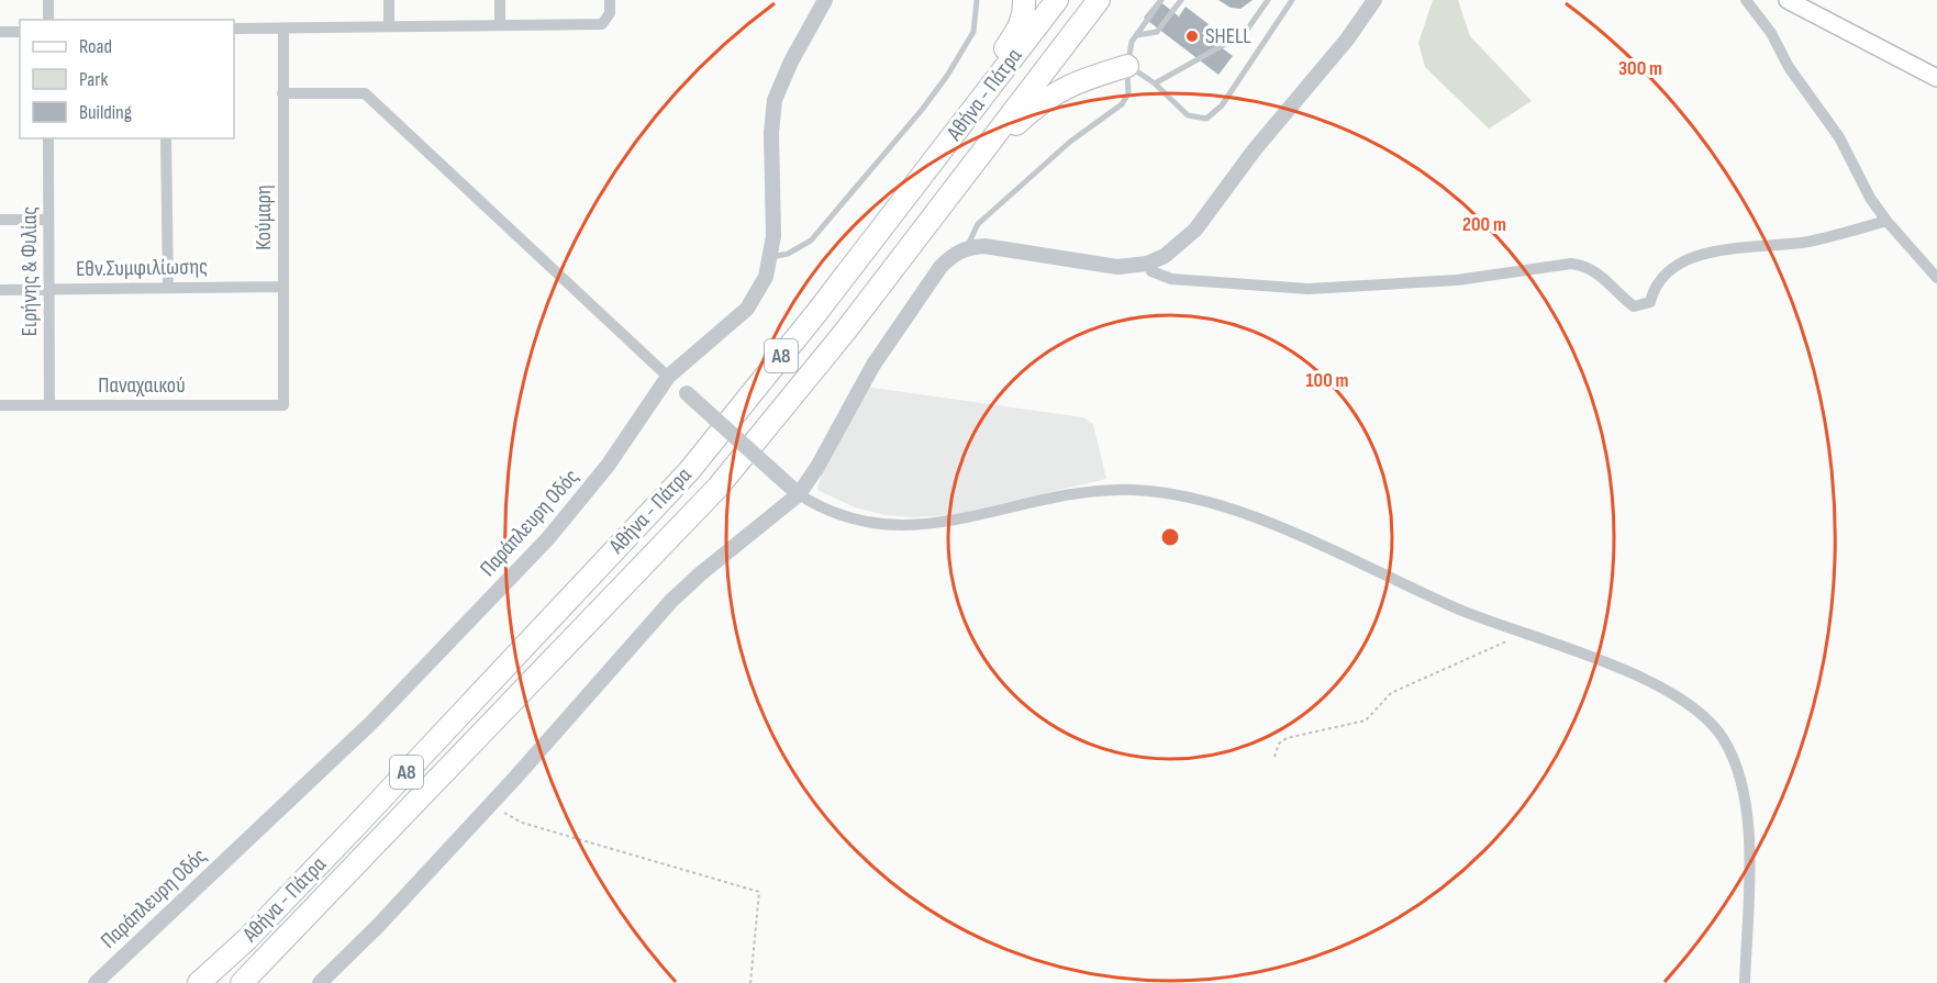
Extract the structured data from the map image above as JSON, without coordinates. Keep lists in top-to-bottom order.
{
  "streets": {
    "highway": ["Αθήνα - Πάτρα", "Α8"],
    "street": [
      "Κούμαρη",
      "Εθν.Συμφιλίωσης",
      "Ειρήνης & Φιλίας",
      "Παναχαικού",
      "Παράπλευρη Οδός"
    ]
  },
  "crossings": [
    ["Κούμαρη", "Εθν.Συμφιλίωσης"],
    ["Κούμαρη", "Παναχαικού"],
    ["Εθν.Συμφιλίωσης", "Ειρήνης & Φιλίας"],
    ["Ειρήνης & Φιλίας", "Παναχαικού"]
  ],
  "places": ["SHELL"],
  "legend": ["Road", "Park", "Building"],
  "rings": ["300 m", "200 m", "100 m"]
}
